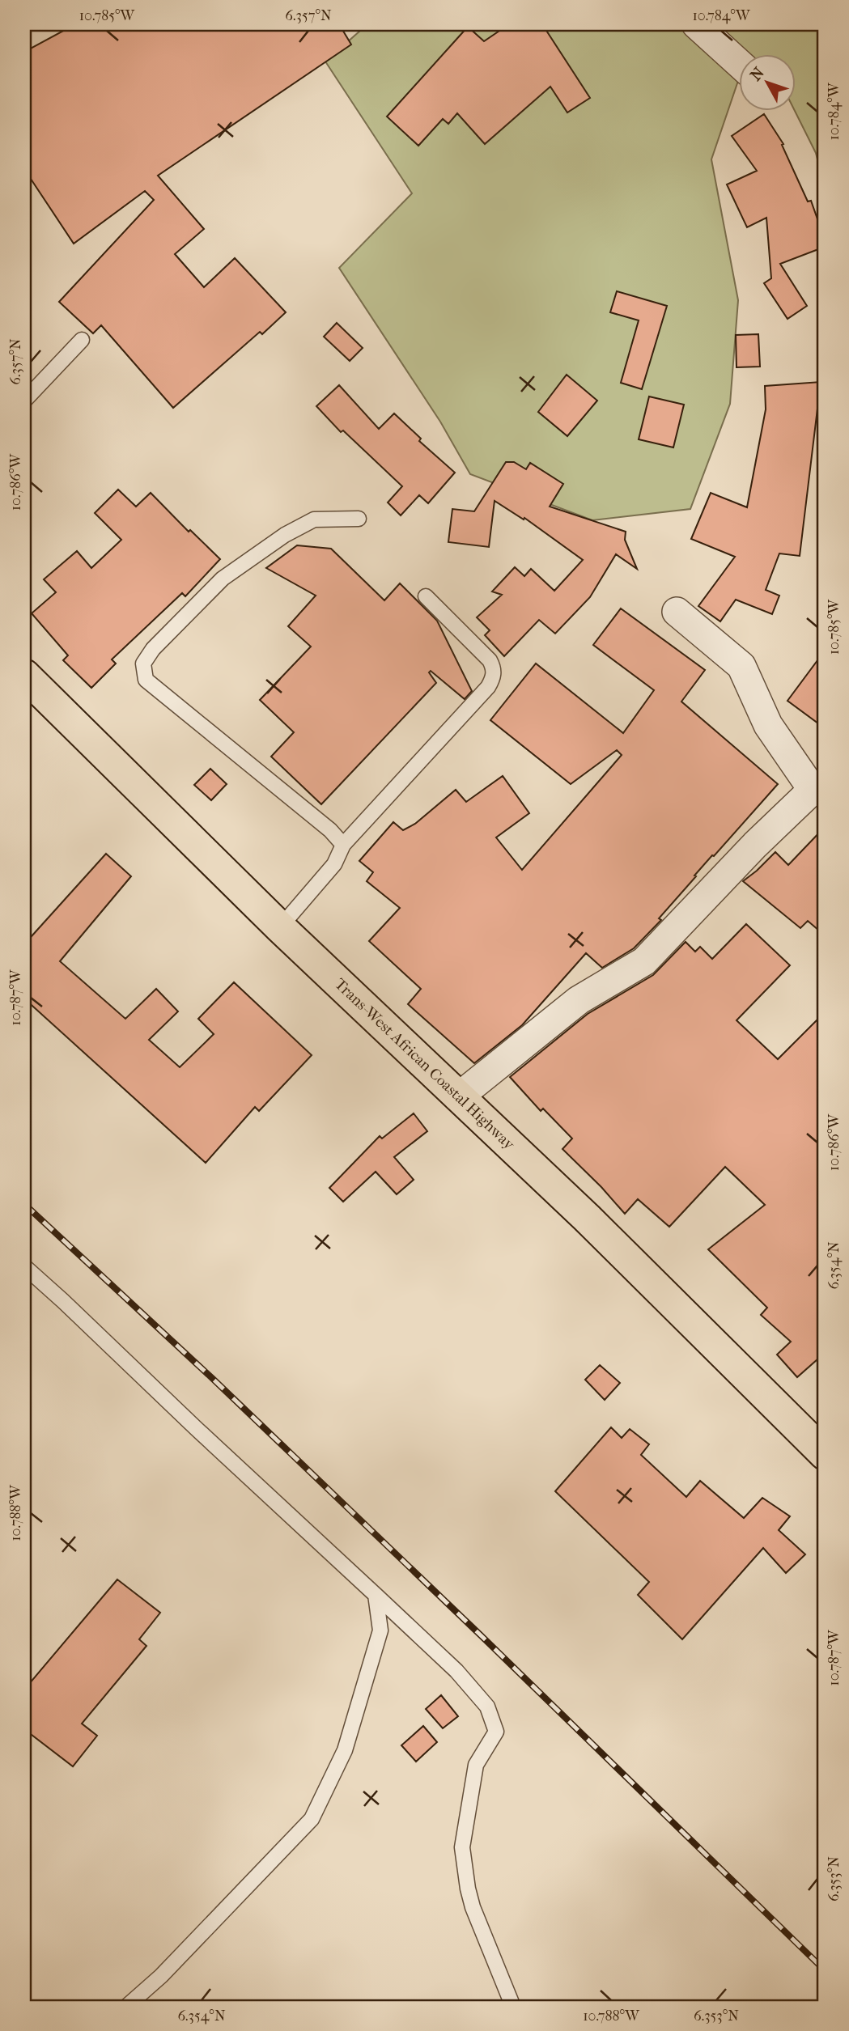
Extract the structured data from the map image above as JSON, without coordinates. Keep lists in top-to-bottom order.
{
  "streets": {
    "highway": ["Trans-West African Coastal Highway"]
  },
  "north": "top left",
  "coordinates": [
    "10.785°W",
    "6.357°N",
    "10.784°W",
    "10.786°W",
    "10.787°W",
    "6.354°N",
    "10.788°W",
    "6.353°N"
  ]
}
